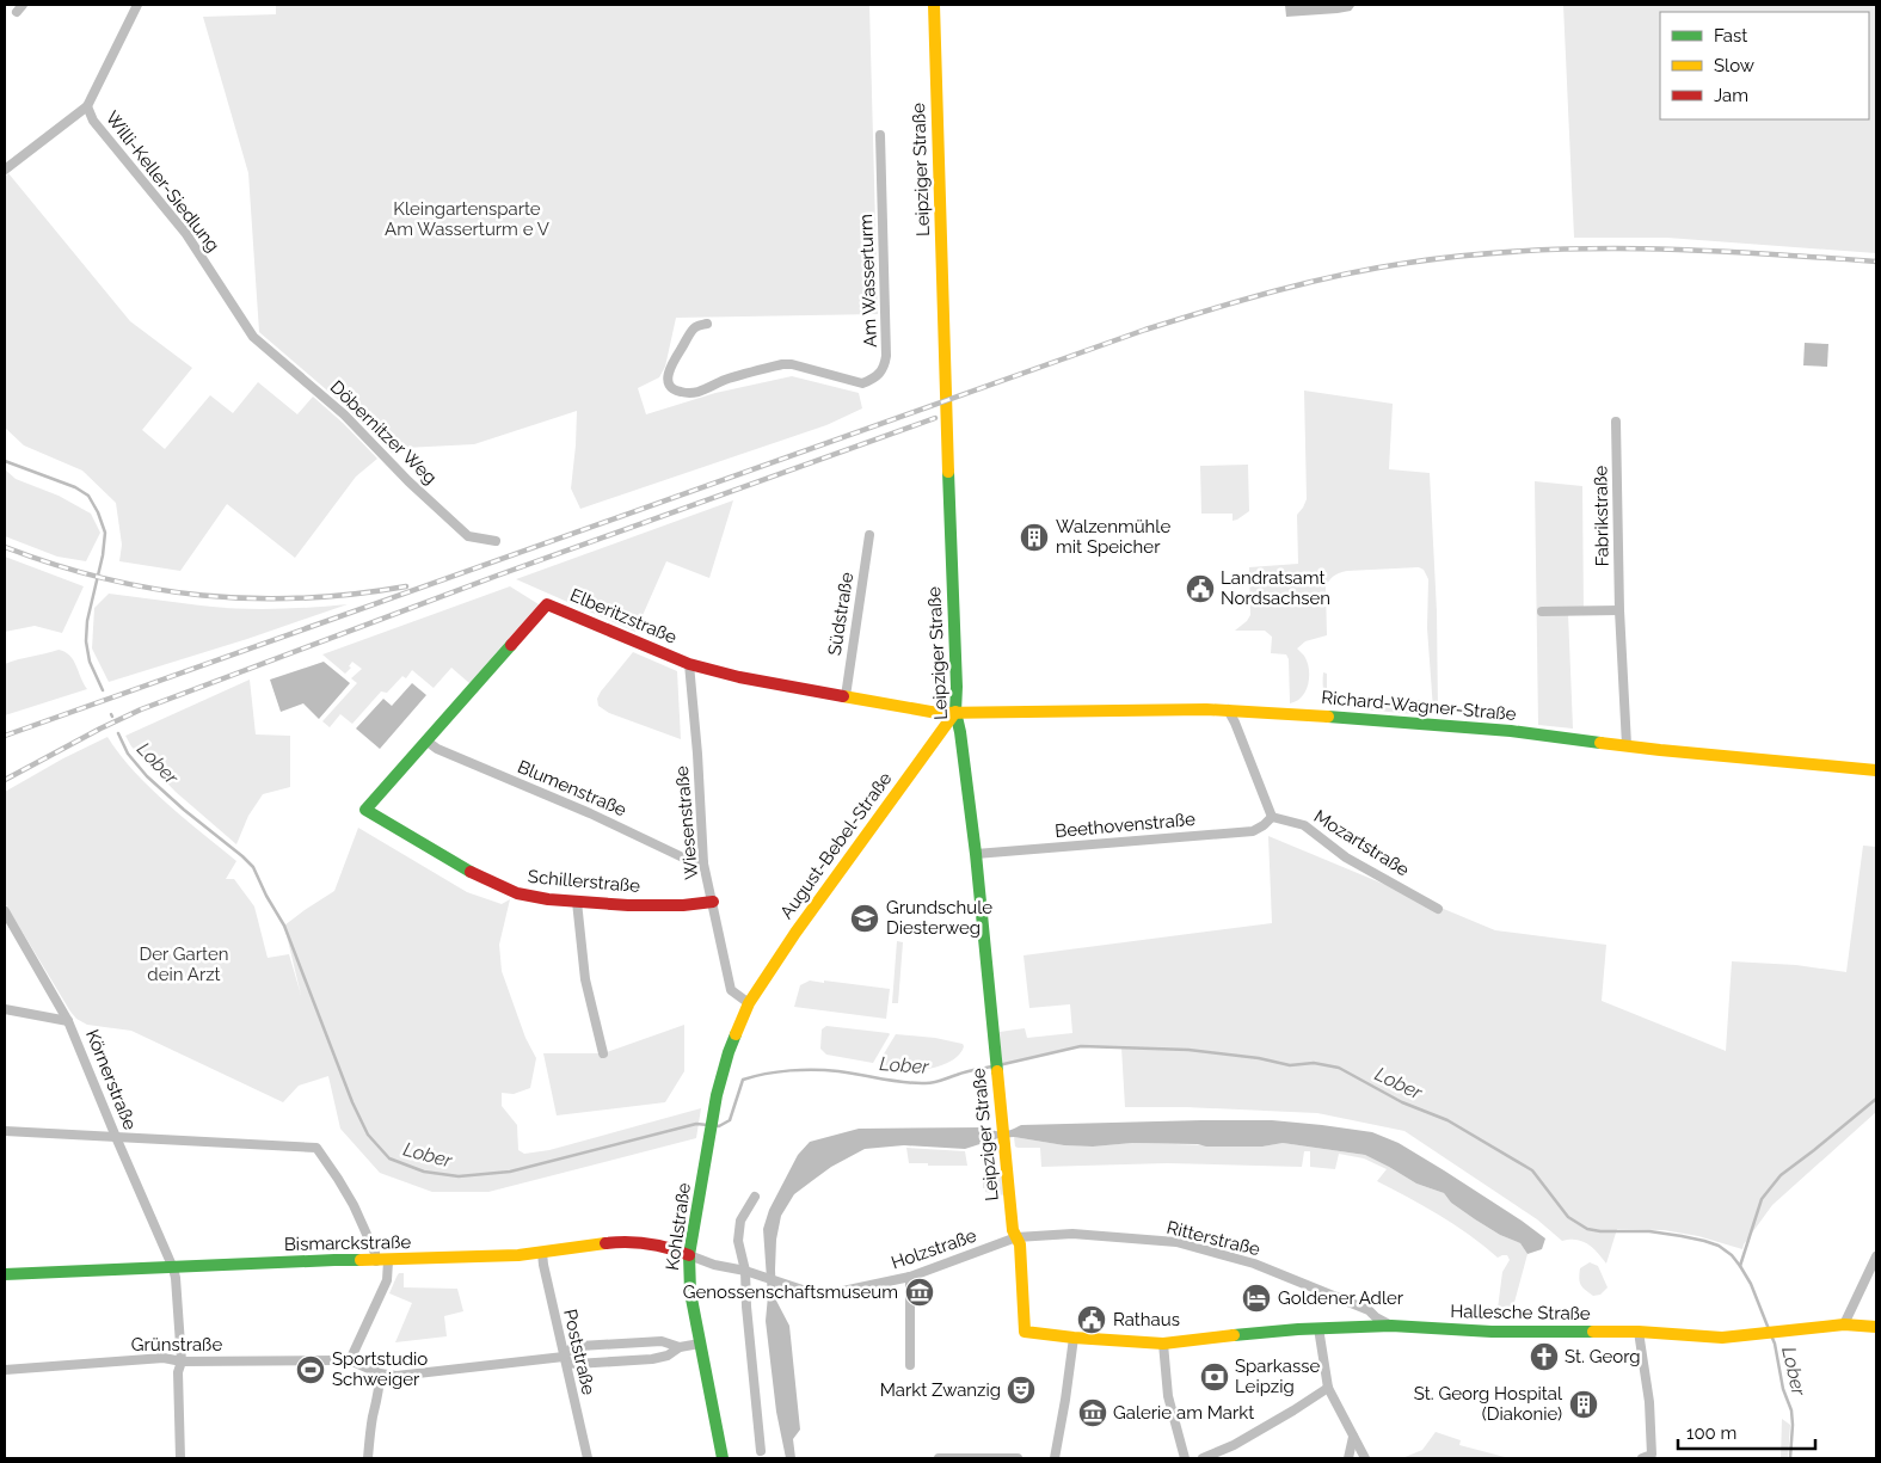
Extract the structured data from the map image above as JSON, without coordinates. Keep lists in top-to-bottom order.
{
  "streets": {
    "street": [
      "Leipziger Straße",
      "Willi-Keller-Siedlung",
      "Am Wasserturm",
      "Döbernitzer Weg",
      "Fabrikstraße",
      "Südstraße",
      "Elberitzstraße",
      "Richard-Wagner-Straße",
      "Blumenstraße",
      "Wiesenstraße",
      "Beethovenstraße",
      "Mozartstraße",
      "August-Bebel-Straße",
      "Schillerstraße",
      "Körnerstraße",
      "Kohlstraße",
      "Ritterstraße",
      "Bismarckstraße",
      "Holzstraße",
      "Hallesche Straße",
      "Grünstraße",
      "Poststraße"
    ]
  },
  "crossings": [
    ["Leipziger Straße", "Elberitzstraße"],
    ["Leipziger Straße", "Richard-Wagner-Straße"],
    ["Leipziger Straße", "Beethovenstraße"],
    ["Leipziger Straße", "August-Bebel-Straße"],
    ["Leipziger Straße", "Ritterstraße"],
    ["Leipziger Straße", "Holzstraße"],
    ["Leipziger Straße", "Hallesche Straße"],
    ["Willi-Keller-Siedlung", "Döbernitzer Weg"],
    ["Fabrikstraße", "Richard-Wagner-Straße"],
    ["Südstraße", "Elberitzstraße"],
    ["Elberitzstraße", "Richard-Wagner-Straße"],
    ["Elberitzstraße", "Blumenstraße"],
    ["Elberitzstraße", "Wiesenstraße"],
    ["Elberitzstraße", "August-Bebel-Straße"],
    ["Elberitzstraße", "Schillerstraße"],
    ["Richard-Wagner-Straße", "August-Bebel-Straße"],
    ["Blumenstraße", "Wiesenstraße"],
    ["Wiesenstraße", "August-Bebel-Straße"],
    ["Wiesenstraße", "Schillerstraße"],
    ["Wiesenstraße", "Kohlstraße"],
    ["Beethovenstraße", "Mozartstraße"],
    ["August-Bebel-Straße", "Kohlstraße"],
    ["Körnerstraße", "Bismarckstraße"],
    ["Körnerstraße", "Grünstraße"],
    ["Kohlstraße", "Bismarckstraße"],
    ["Kohlstraße", "Holzstraße"],
    ["Ritterstraße", "Holzstraße"],
    ["Ritterstraße", "Hallesche Straße"],
    ["Bismarckstraße", "Holzstraße"],
    ["Bismarckstraße", "Poststraße"]
  ],
  "water": ["Lober"],
  "parks": ["Kleingartensparte Am Wasserturm e V", "Der Garten dein Arzt"],
  "places": {
    "building": ["Walzenmühle mit Speicher", "St. Georg Hospital (Diakonie)"],
    "public building": ["Landratsamt Nordsachsen", "Rathaus"],
    "school or university": ["Grundschule Diesterweg"],
    "museum": ["Genossenschaftsmuseum", "Galerie am Markt"],
    "hotel": ["Goldener Adler"],
    "church": ["St. Georg"],
    "sports": ["Sportstudio Schweiger"],
    "bank": ["Sparkasse Leipzig"],
    "theatre": ["Markt Zwanzig"]
  },
  "legend": ["Fast", "Slow", "Jam"],
  "scale_bar": "100 m"
}
